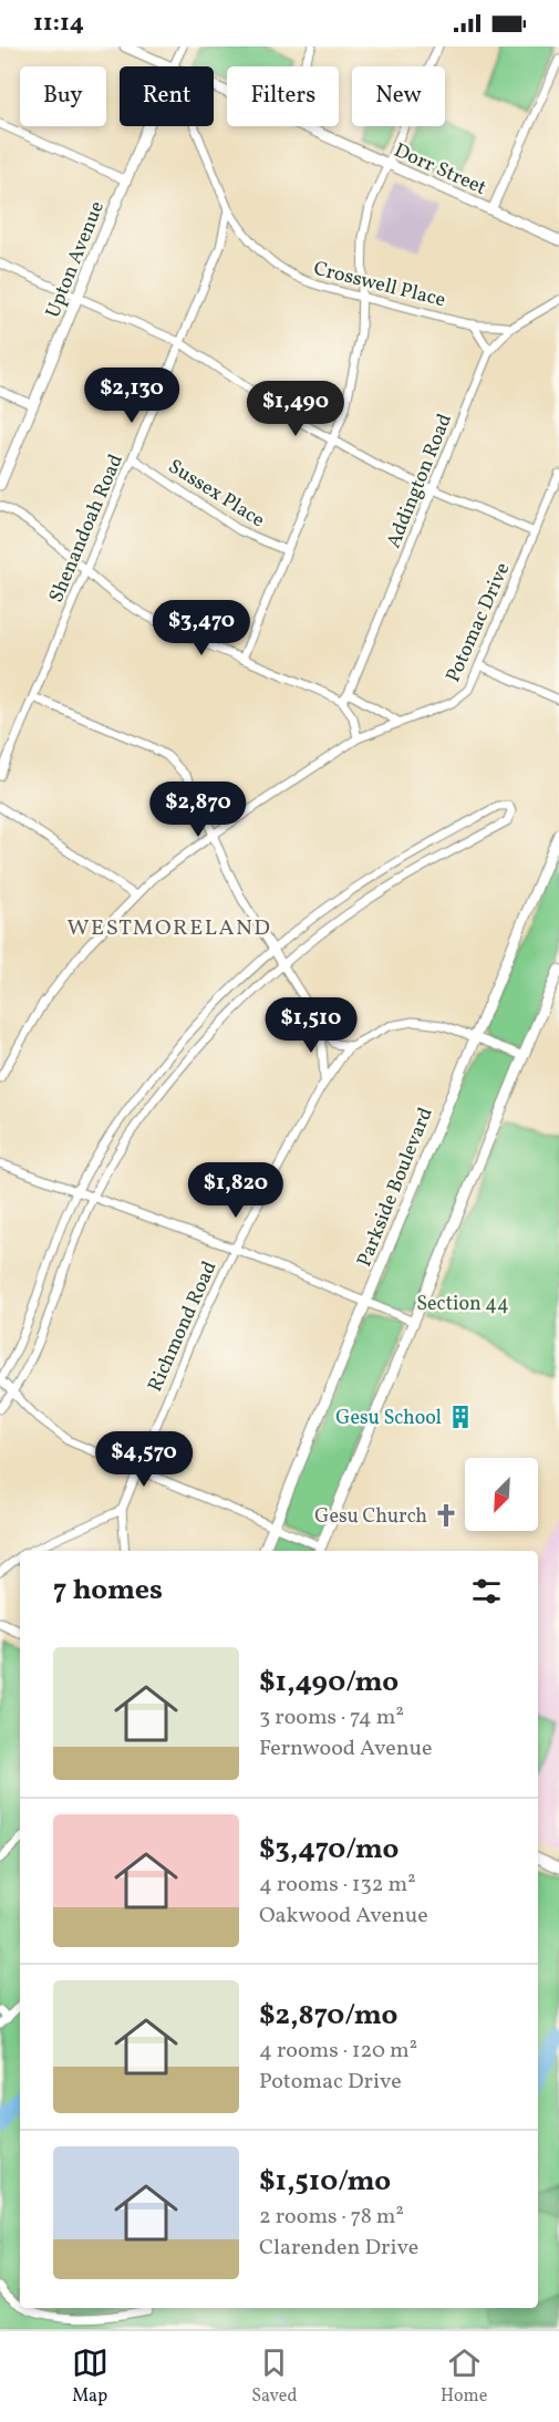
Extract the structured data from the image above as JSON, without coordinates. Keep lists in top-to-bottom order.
{
  "streets": {
    "street": [
      "Dorr Street",
      "Upton Avenue",
      "Crosswell Place",
      "Addington Road",
      "Sussex Place",
      "Shenandoah Road",
      "Potomac Drive",
      "Parkside Boulevard",
      "Richmond Road"
    ]
  },
  "crossings": [
    ["Crosswell Place", "Addington Road"],
    ["Crosswell Place", "Shenandoah Road"],
    ["Sussex Place", "Shenandoah Road"],
    ["Parkside Boulevard", "Richmond Road"]
  ],
  "districts": ["WESTMORELAND"],
  "parks": ["Section 44"],
  "places": {
    "building": ["Gesu School"],
    "church": ["Gesu Church"]
  },
  "north": "bottom left",
  "page": {
    "status": "11:14",
    "chip": [
      "Buy",
      "Rent",
      "Filters",
      "New"
    ],
    "price": [
      "$2,130",
      "$1,490",
      "$3,470",
      "$2,870",
      "$1,510",
      "$1,820",
      "$4,570"
    ],
    "heading": "7 homes",
    "list": [
      {
        "name": "$1,490/mo",
        "note": "3 rooms · 74 m² · Fernwood Avenue"
      },
      {
        "name": "$3,470/mo",
        "note": "4 rooms · 132 m² · Oakwood Avenue"
      },
      {
        "name": "$2,870/mo",
        "note": "4 rooms · 120 m² · Potomac Drive"
      },
      {
        "name": "$1,510/mo",
        "note": "2 rooms · 78 m² · Clarenden Drive"
      }
    ],
    "tabs": ["Map", "Saved", "Home"]
  }
}
